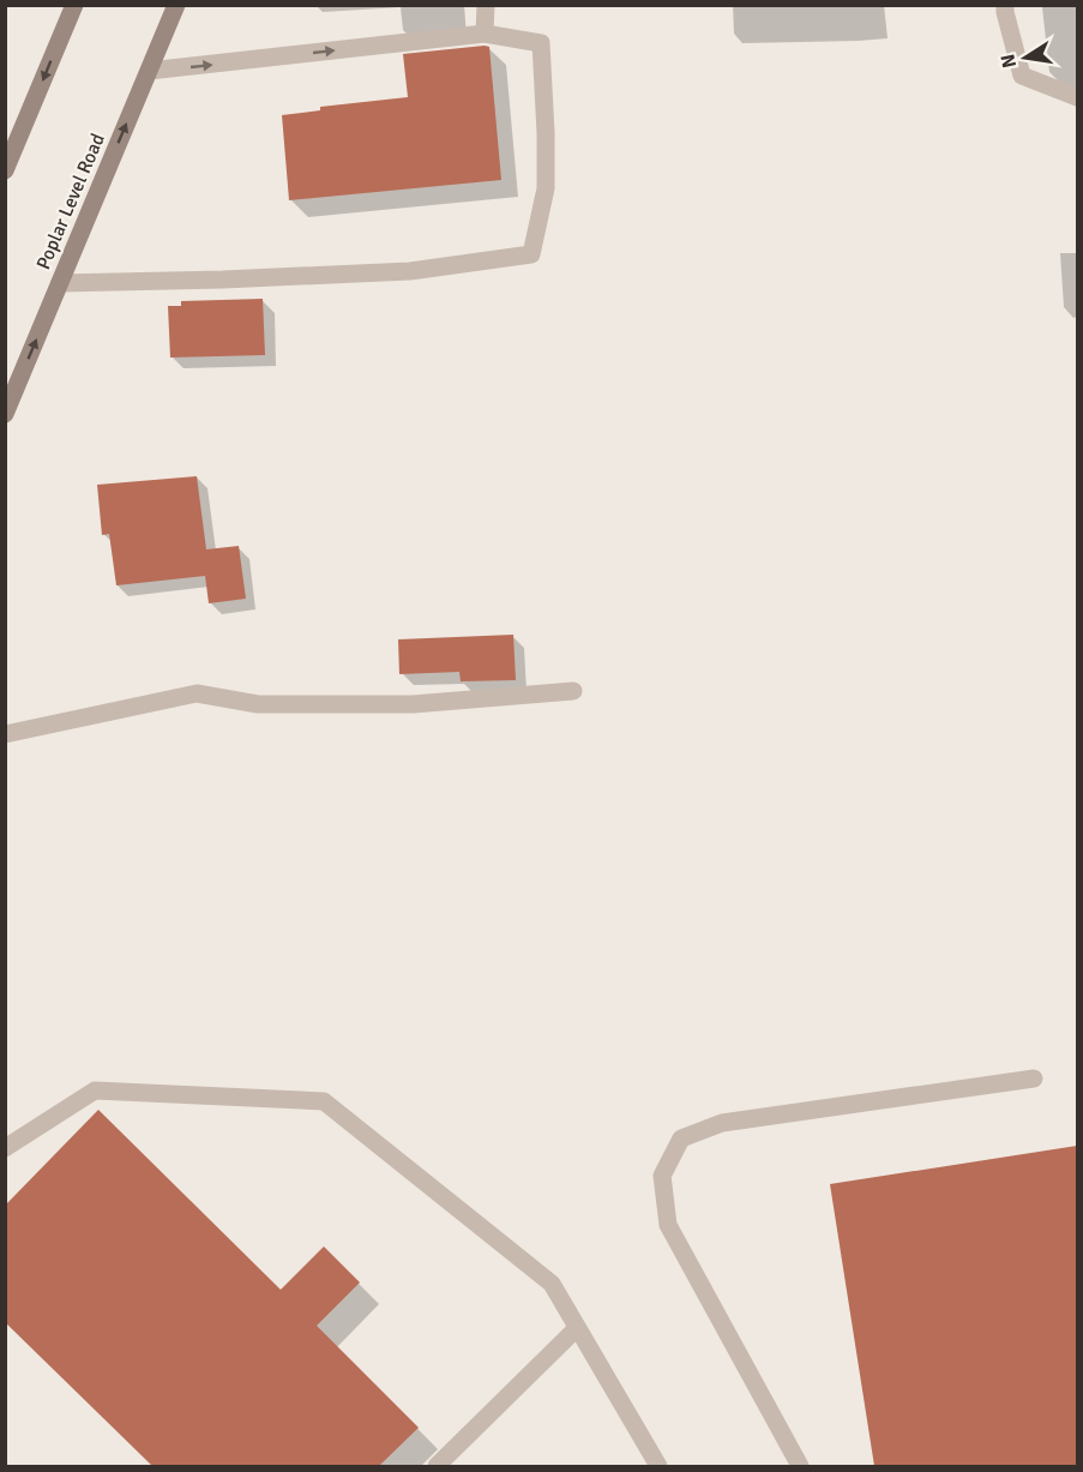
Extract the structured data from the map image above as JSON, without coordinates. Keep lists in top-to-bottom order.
{
  "streets": {
    "main road": ["Poplar Level Road"]
  },
  "north": "left"
}
